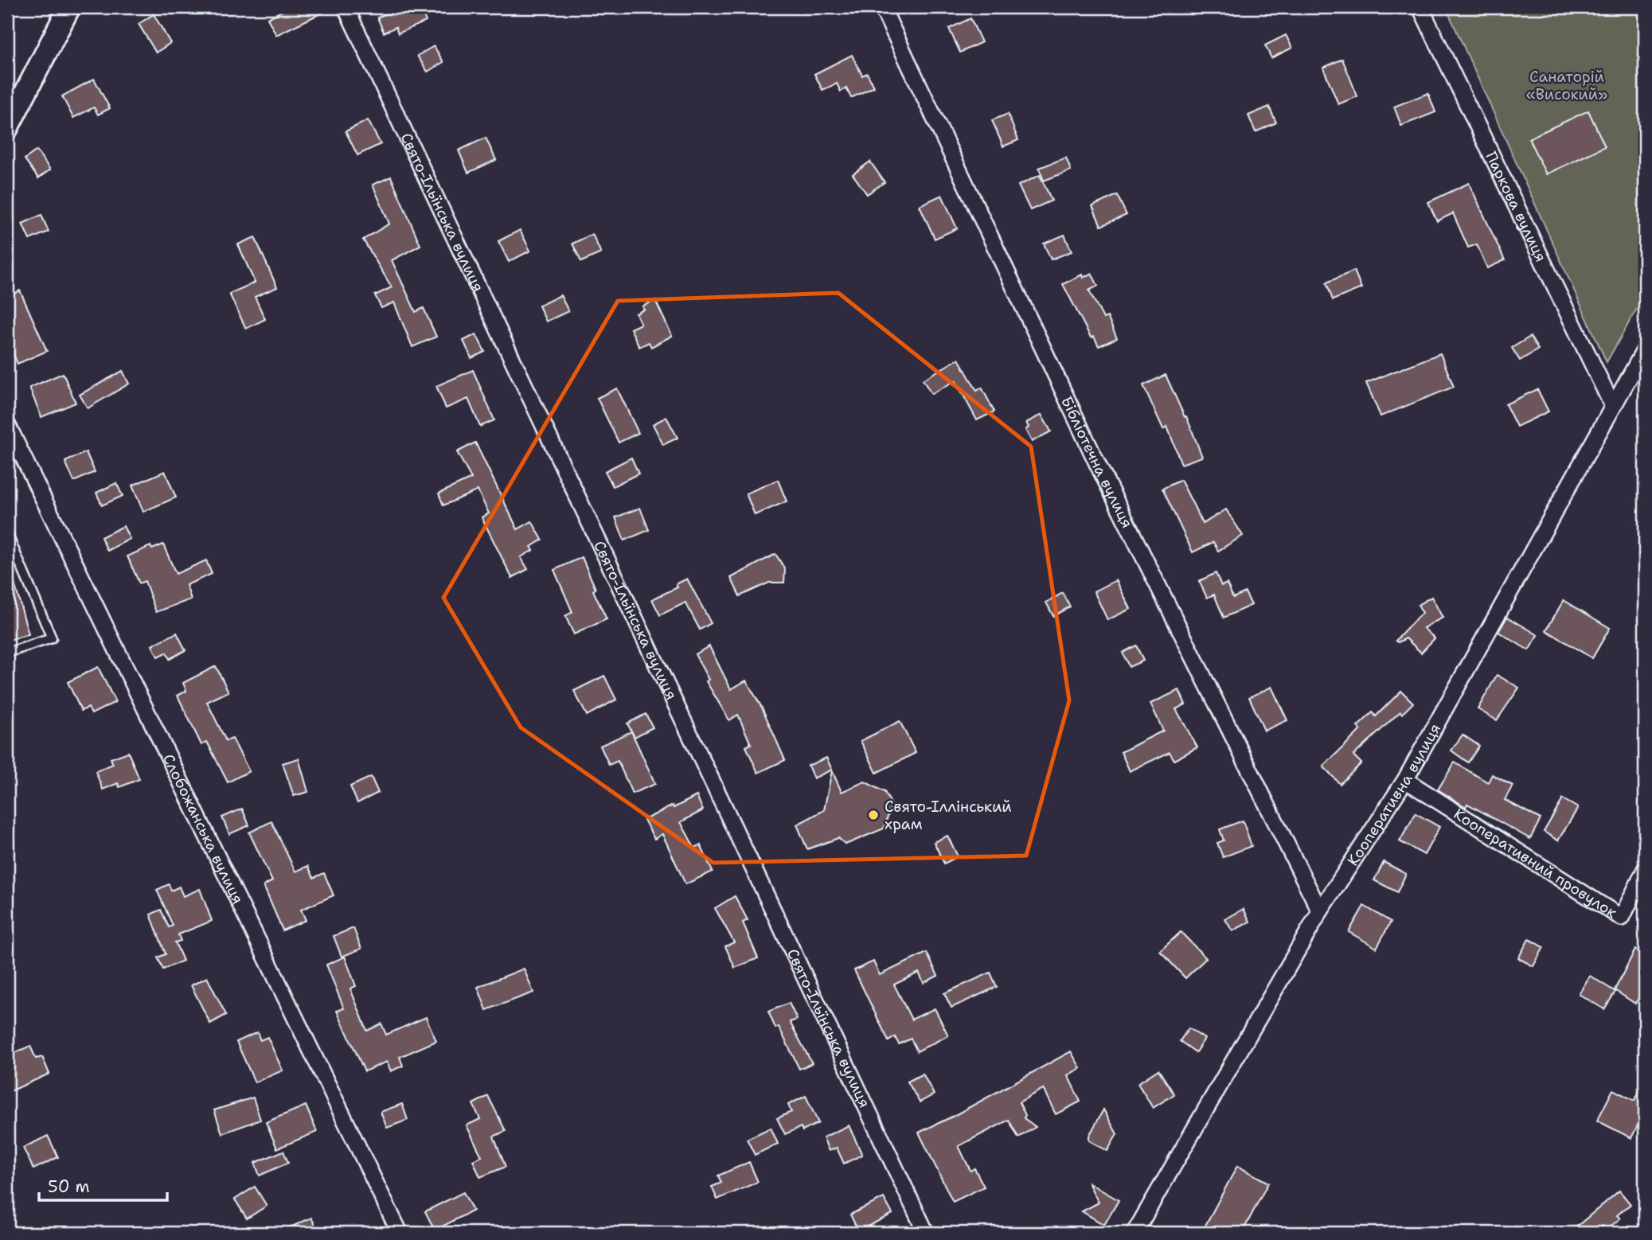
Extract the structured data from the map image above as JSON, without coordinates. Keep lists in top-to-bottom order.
{
  "streets": {
    "street": [
      "Паркова вулиця",
      "Свято-Ільїнська вулиця",
      "Бібліотечна вулиця",
      "Кооперативна вулиця",
      "Слобожанська вулиця",
      "Кооперативний провулок"
    ]
  },
  "crossings": [
    ["Паркова вулиця", "Кооперативна вулиця"],
    ["Бібліотечна вулиця", "Кооперативна вулиця"],
    ["Кооперативна вулиця", "Кооперативний провулок"]
  ],
  "parks": ["Санаторій «Високий»"],
  "places": ["Свято-Іллінський храм"],
  "scale_bar": "50 m"
}
